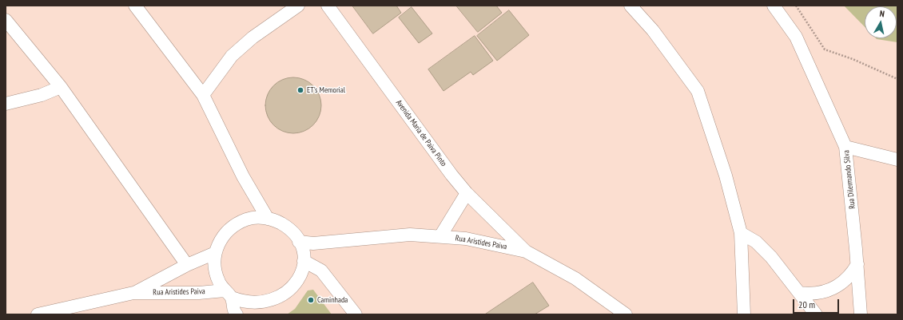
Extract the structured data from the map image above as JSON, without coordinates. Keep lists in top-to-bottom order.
{
  "streets": {
    "street": ["Avenida Maria de Paiva Pinto", "Rua Dilermando Silva", "Rua Aristides Paiva"]
  },
  "crossings": [
    ["Avenida Maria de Paiva Pinto", "Rua Aristides Paiva"]
  ],
  "places": ["ET's Memorial", "Caminhada"],
  "scale_bar": "20 m",
  "north": "top"
}
